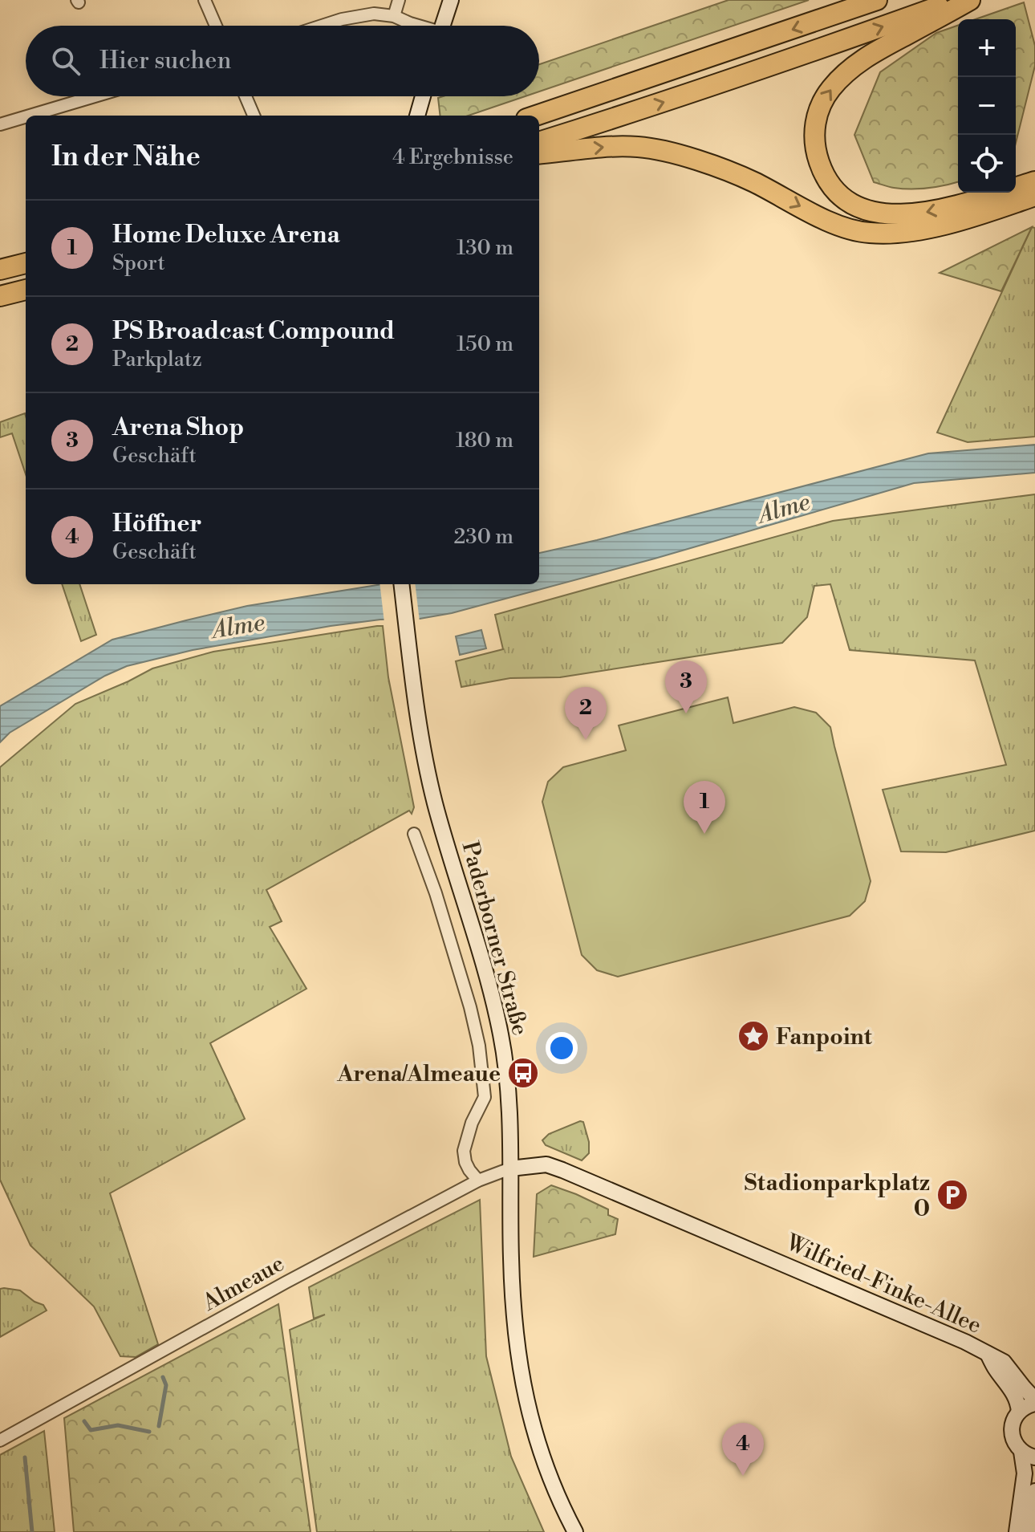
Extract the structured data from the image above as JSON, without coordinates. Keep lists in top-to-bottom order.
{
  "streets": {
    "street": ["Paderborner Straße", "Almeaue", "Wilfried-Finke-Allee"]
  },
  "crossings": [
    ["Paderborner Straße", "Almeaue"],
    ["Paderborner Straße", "Wilfried-Finke-Allee"],
    ["Almeaue", "Wilfried-Finke-Allee"]
  ],
  "water": ["Alme"],
  "places": {
    "place": ["Fanpoint"],
    "bus stop": ["Arena/Almeaue"],
    "parking": ["Stadionparkplatz 0"]
  },
  "page": {
    "map_buttons": ["+", "−"],
    "search": "Hier suchen",
    "heading": ["In der Nähe", "4 Ergebnisse"],
    "list": [
      {
        "mark": "1",
        "name": "Home Deluxe Arena",
        "note": "Sport",
        "value": "130 m"
      },
      {
        "mark": "2",
        "name": "PS Broadcast Compound",
        "note": "Parkplatz",
        "value": "150 m"
      },
      {
        "mark": "3",
        "name": "Arena Shop",
        "note": "Geschäft",
        "value": "180 m"
      },
      {
        "mark": "4",
        "name": "Höffner",
        "note": "Geschäft",
        "value": "230 m"
      }
    ],
    "pins": [
      "3",
      "2",
      "1",
      "4"
    ]
  }
}
